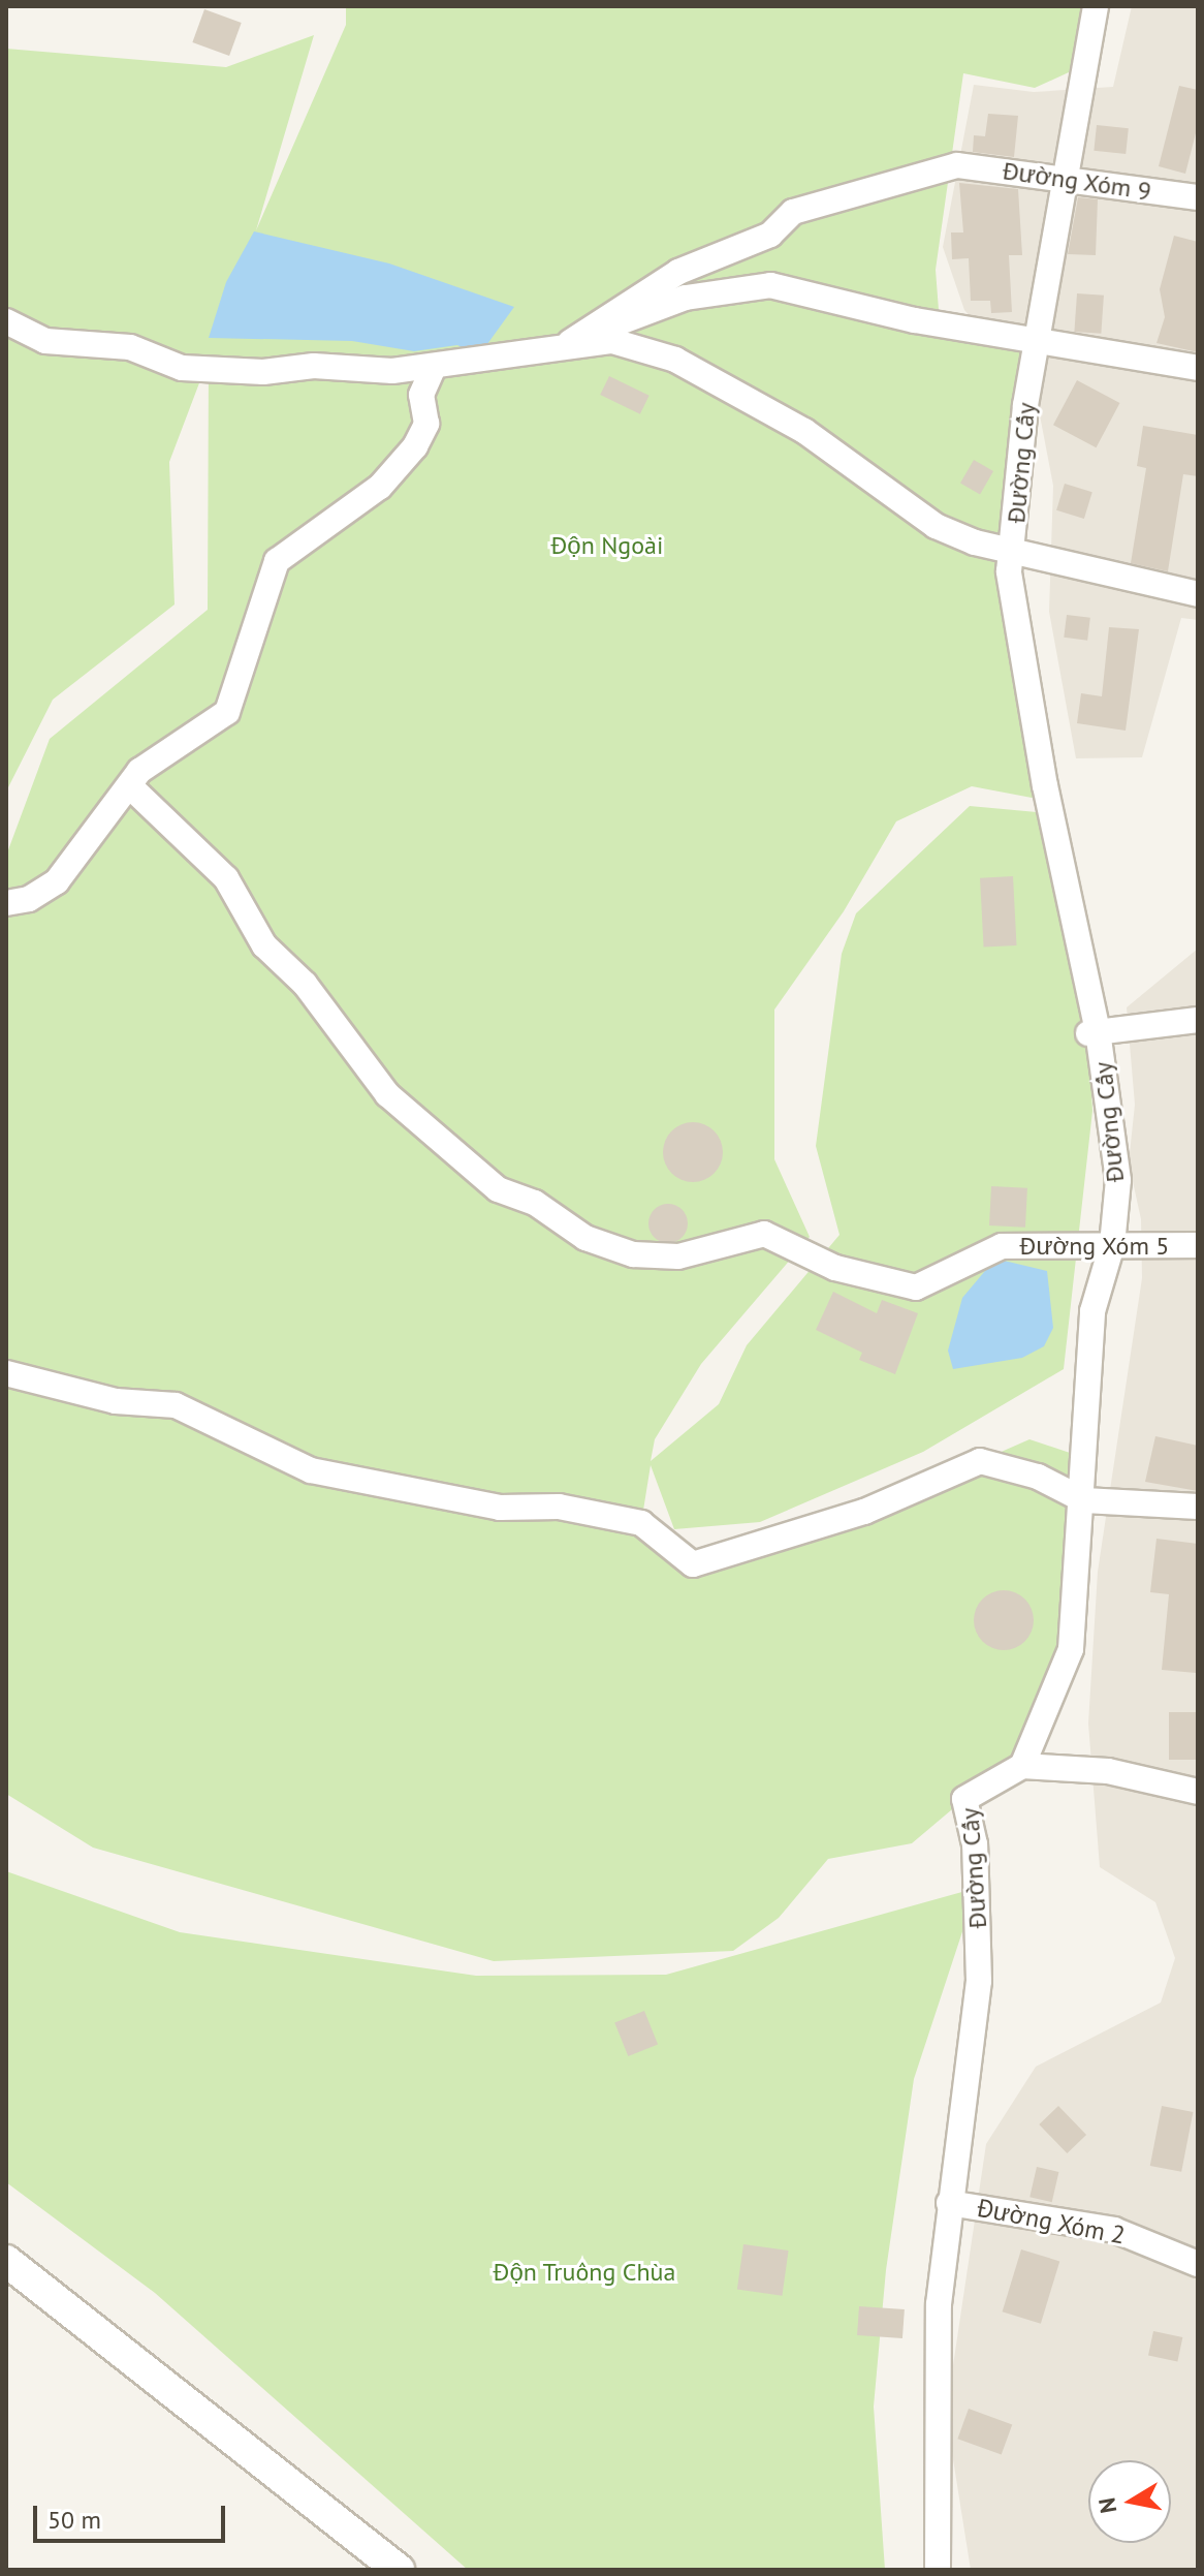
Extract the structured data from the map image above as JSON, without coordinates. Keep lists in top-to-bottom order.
{
  "streets": {
    "street": [
      "Đường Xóm 9",
      "Đường Cấy",
      "Đường Xóm 5",
      "Đường Xóm 2"
    ]
  },
  "crossings": [
    ["Đường Xóm 9", "Đường Cấy"],
    ["Đường Cấy", "Đường Xóm 5"],
    ["Đường Cấy", "Đường Xóm 2"]
  ],
  "parks": ["Độn Ngoài", "Độn Truông Chùa"],
  "scale_bar": "50 m",
  "north": "left"
}
